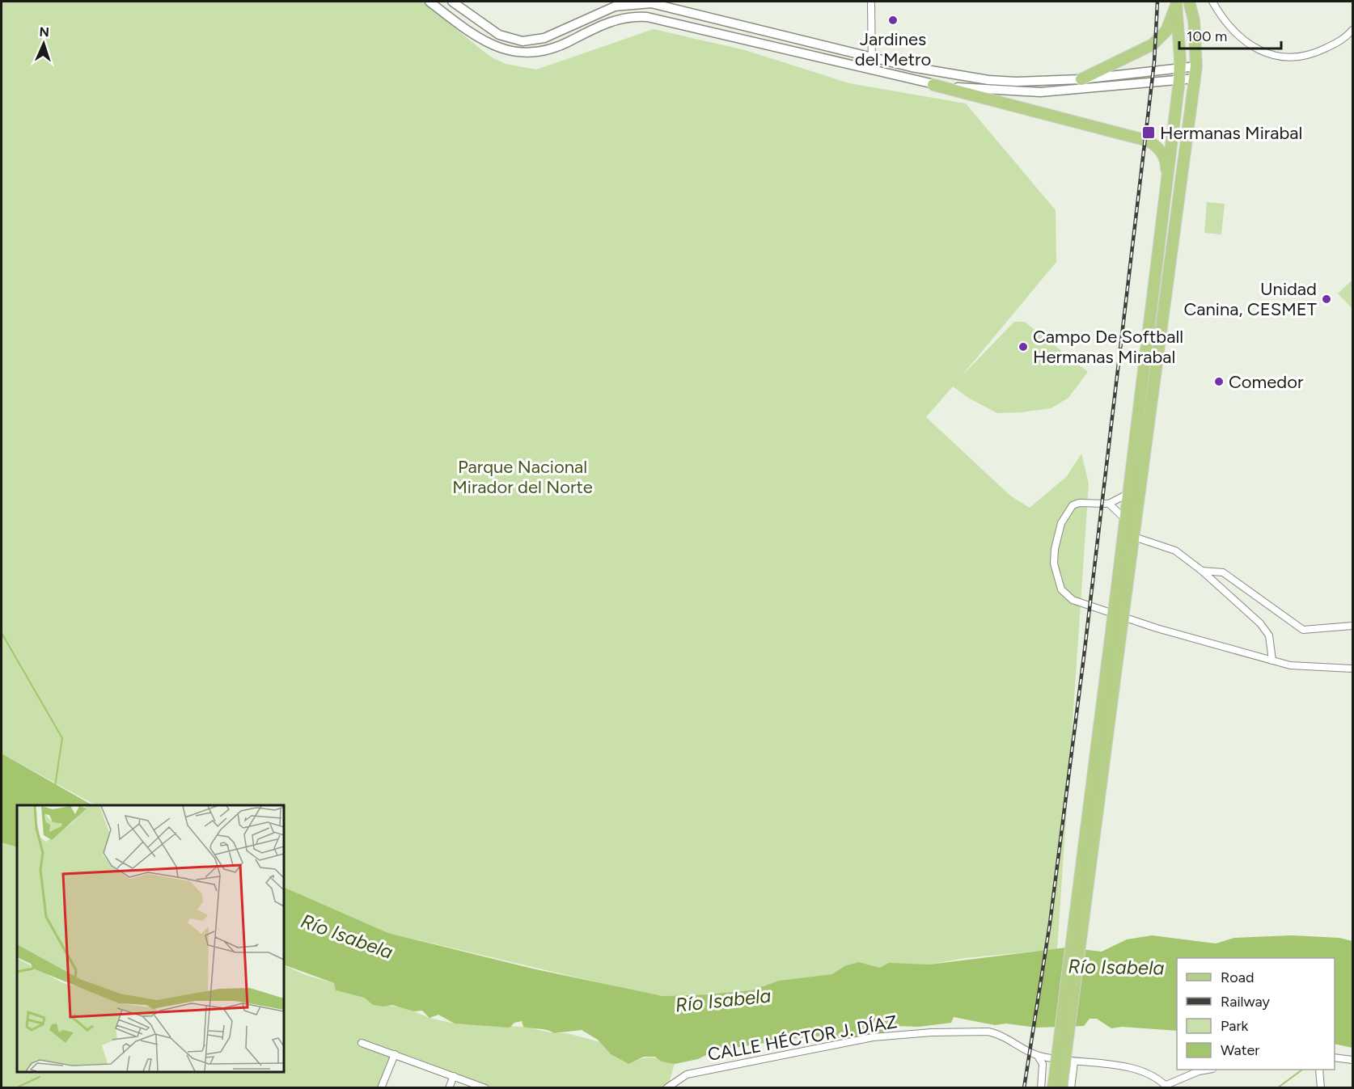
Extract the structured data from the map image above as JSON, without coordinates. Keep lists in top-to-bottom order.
{
  "streets": {
    "street": ["CALLE HÉCTOR J. DÍAZ"]
  },
  "water": ["Río Isabela"],
  "parks": ["Parque Nacional Mirador del Norte"],
  "places": {
    "other": [
      "Jardines del Metro",
      "Unidad Canina, CESMET",
      "Campo De Softball Hermanas Mirabal",
      "Comedor"
    ],
    "transit": ["Hermanas Mirabal"]
  },
  "legend": [
    "Road",
    "Railway",
    "Park",
    "Water"
  ],
  "scale_bar": "100 m",
  "north": "top"
}
